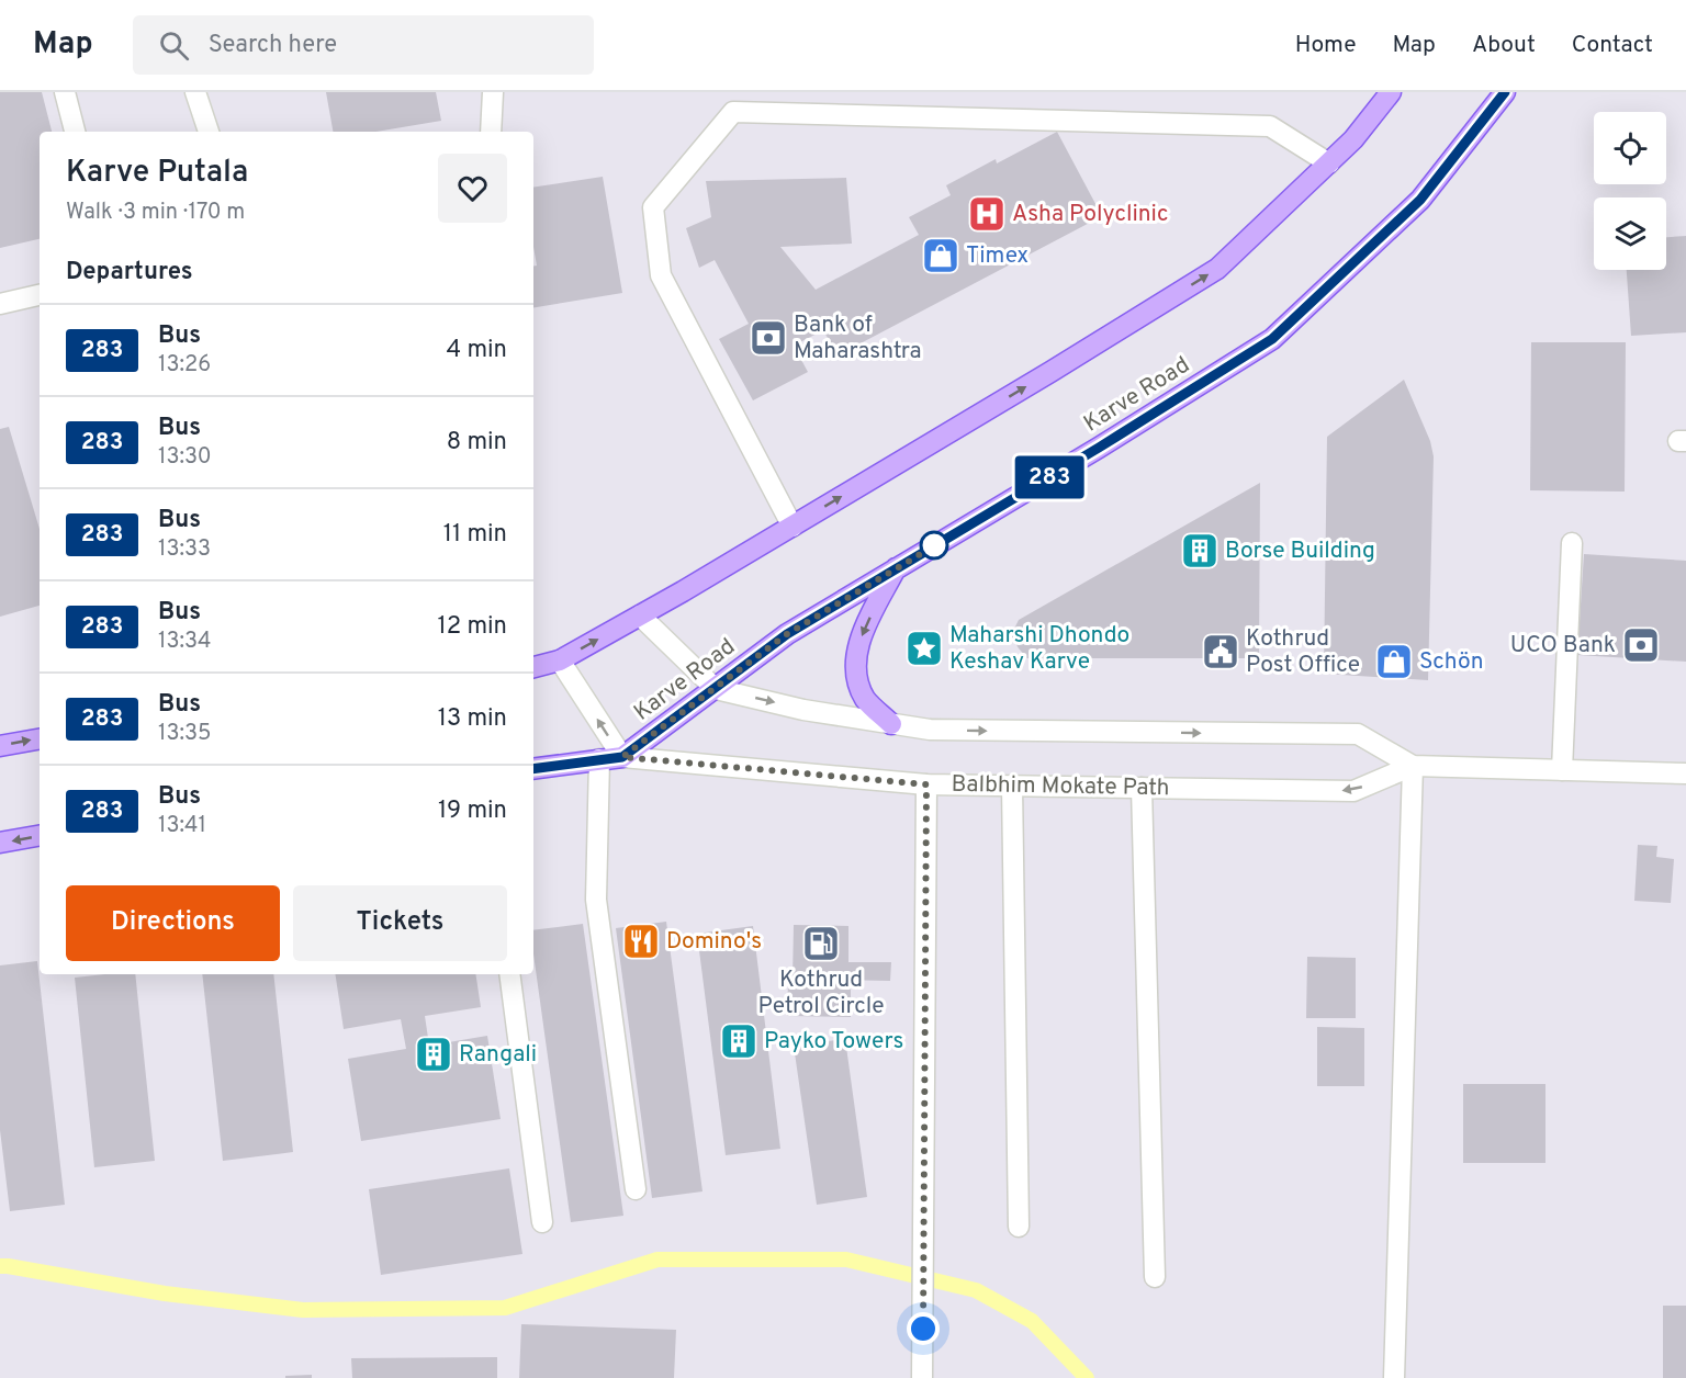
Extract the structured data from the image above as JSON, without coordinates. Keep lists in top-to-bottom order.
{
  "streets": {
    "main road": ["Karve Road"],
    "street": ["Balbhim Mokate Path"]
  },
  "crossings": [
    ["Karve Road", "Balbhim Mokate Path"]
  ],
  "places": {
    "hospital": ["Asha Polyclinic"],
    "shop": ["Timex", "Schön"],
    "bank": ["Bank of Maharashtra", "UCO Bank"],
    "building": ["Borse Building", "Payko Towers", "Rangali"],
    "place": ["Maharshi Dhondo Keshav Karve"],
    "public building": ["Kothrud Post Office"],
    "restaurant": ["Domino's"],
    "fuel station": ["Kothrud Petrol Circle"]
  },
  "lines": ["bus line 283"],
  "page": {
    "header": "Map",
    "search": "Search here",
    "nav": [
      "Home",
      "Map",
      "About",
      "Contact"
    ],
    "on_map": "283",
    "heading": [
      ["Karve Putala", "Walk · 3 min · 170 m"],
      "Departures"
    ],
    "list": [
      {
        "mark": "283",
        "name": "Bus",
        "note": "13:26",
        "value": "4 min"
      },
      {
        "mark": "283",
        "name": "Bus",
        "note": "13:30",
        "value": "8 min"
      },
      {
        "mark": "283",
        "name": "Bus",
        "note": "13:33",
        "value": "11 min"
      },
      {
        "mark": "283",
        "name": "Bus",
        "note": "13:34",
        "value": "12 min"
      },
      {
        "mark": "283",
        "name": "Bus",
        "note": "13:35",
        "value": "13 min"
      },
      {
        "mark": "283",
        "name": "Bus",
        "note": "13:41",
        "value": "19 min"
      }
    ],
    "buttons": ["Directions", "Tickets"]
  }
}
